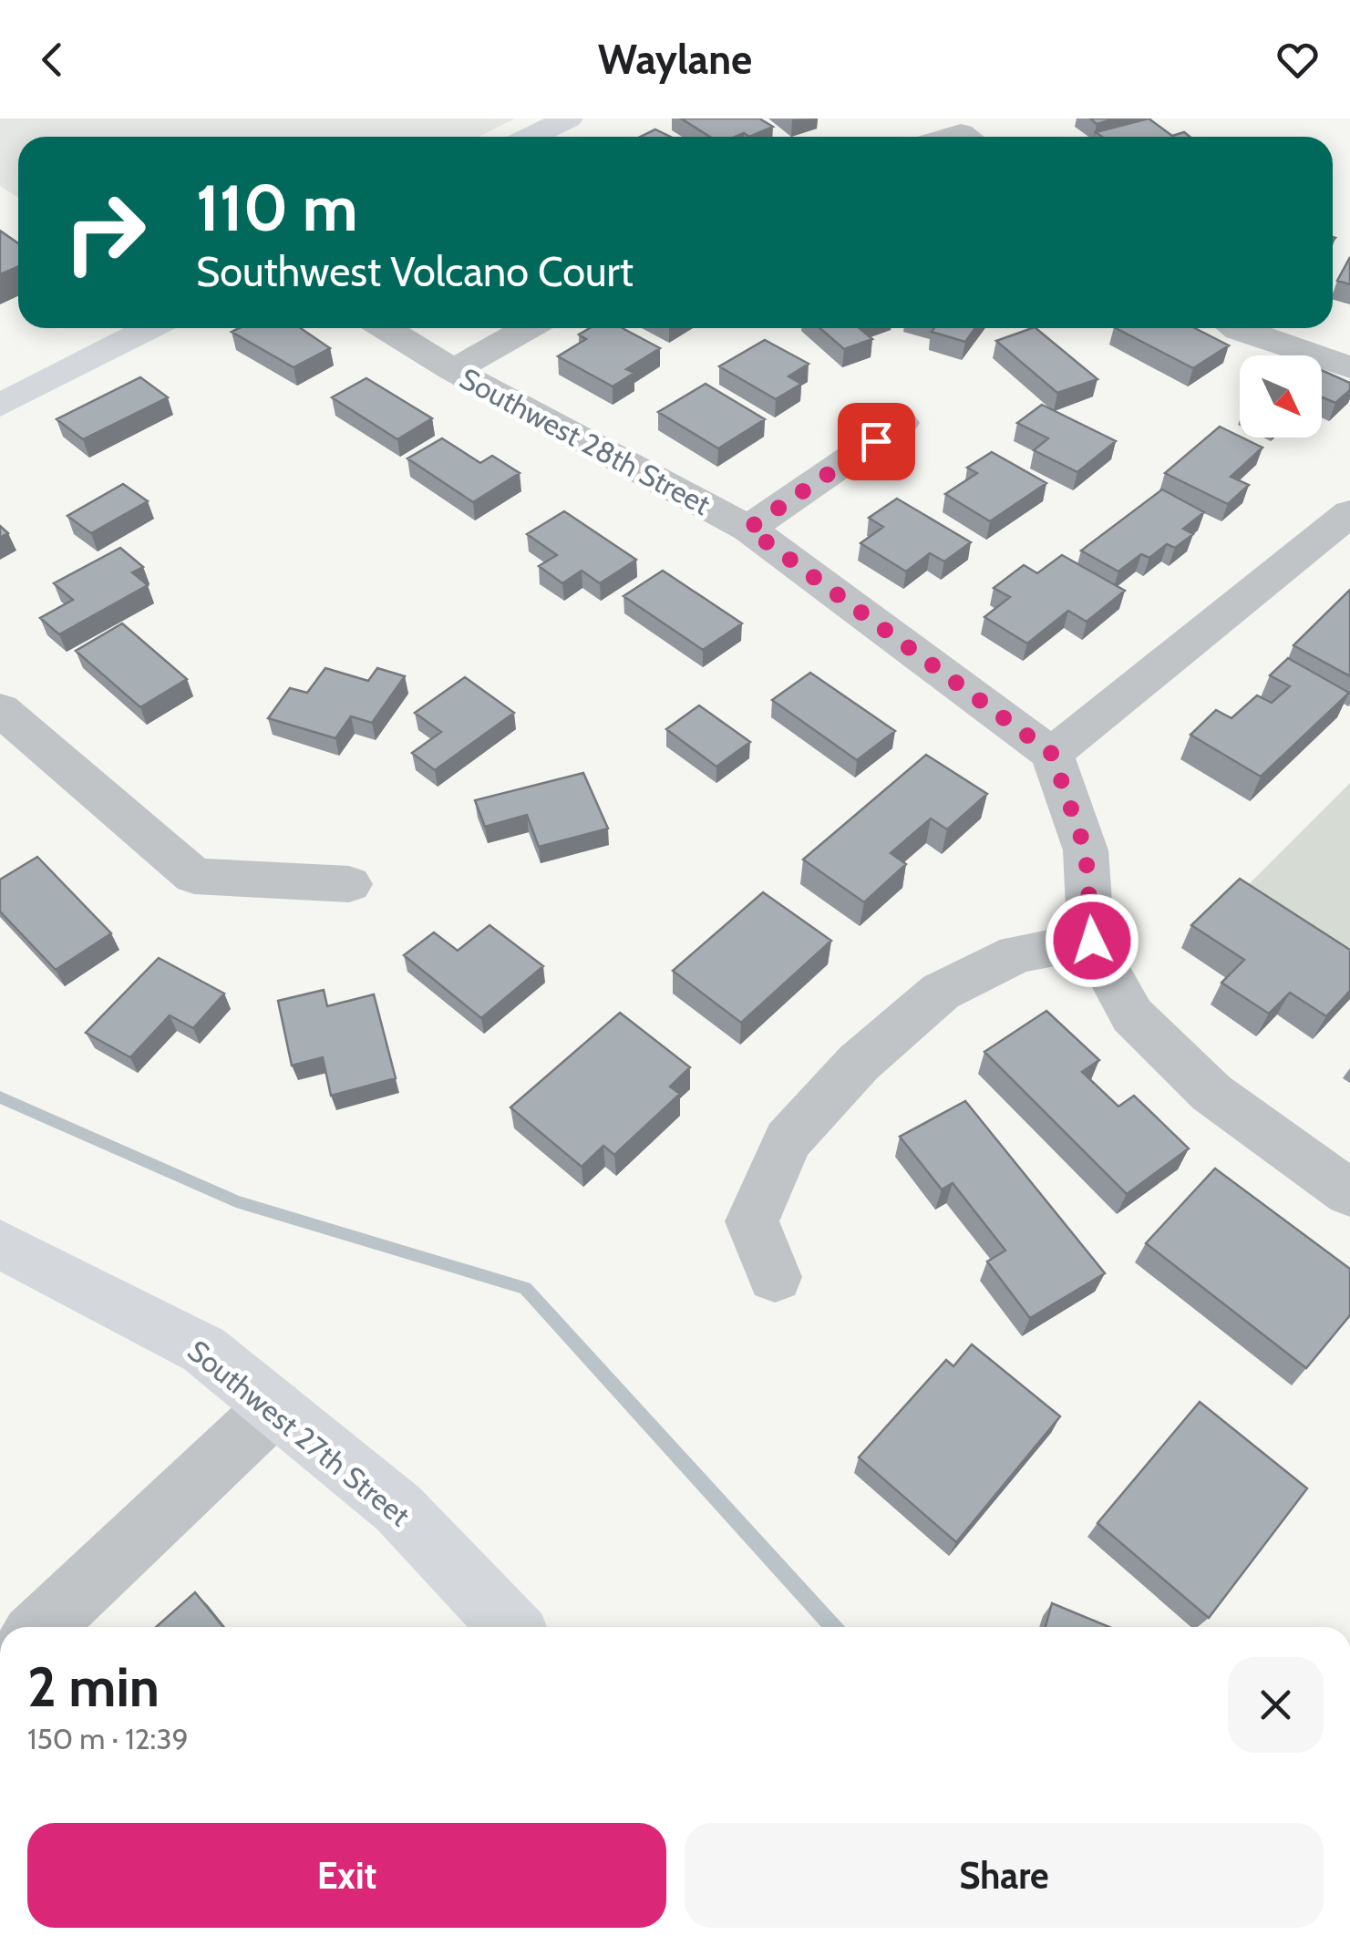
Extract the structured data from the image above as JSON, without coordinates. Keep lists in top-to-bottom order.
{
  "streets": {
    "main road": ["Southwest 27th Street"],
    "street": ["Southwest 28th Street"]
  },
  "north": "bottom right",
  "page": {
    "header": "Waylane",
    "turn": ["110 m", "Southwest Volcano Court"],
    "heading": ["2 min", "150 m · 12:39"],
    "buttons": ["Exit", "Share"]
  }
}
